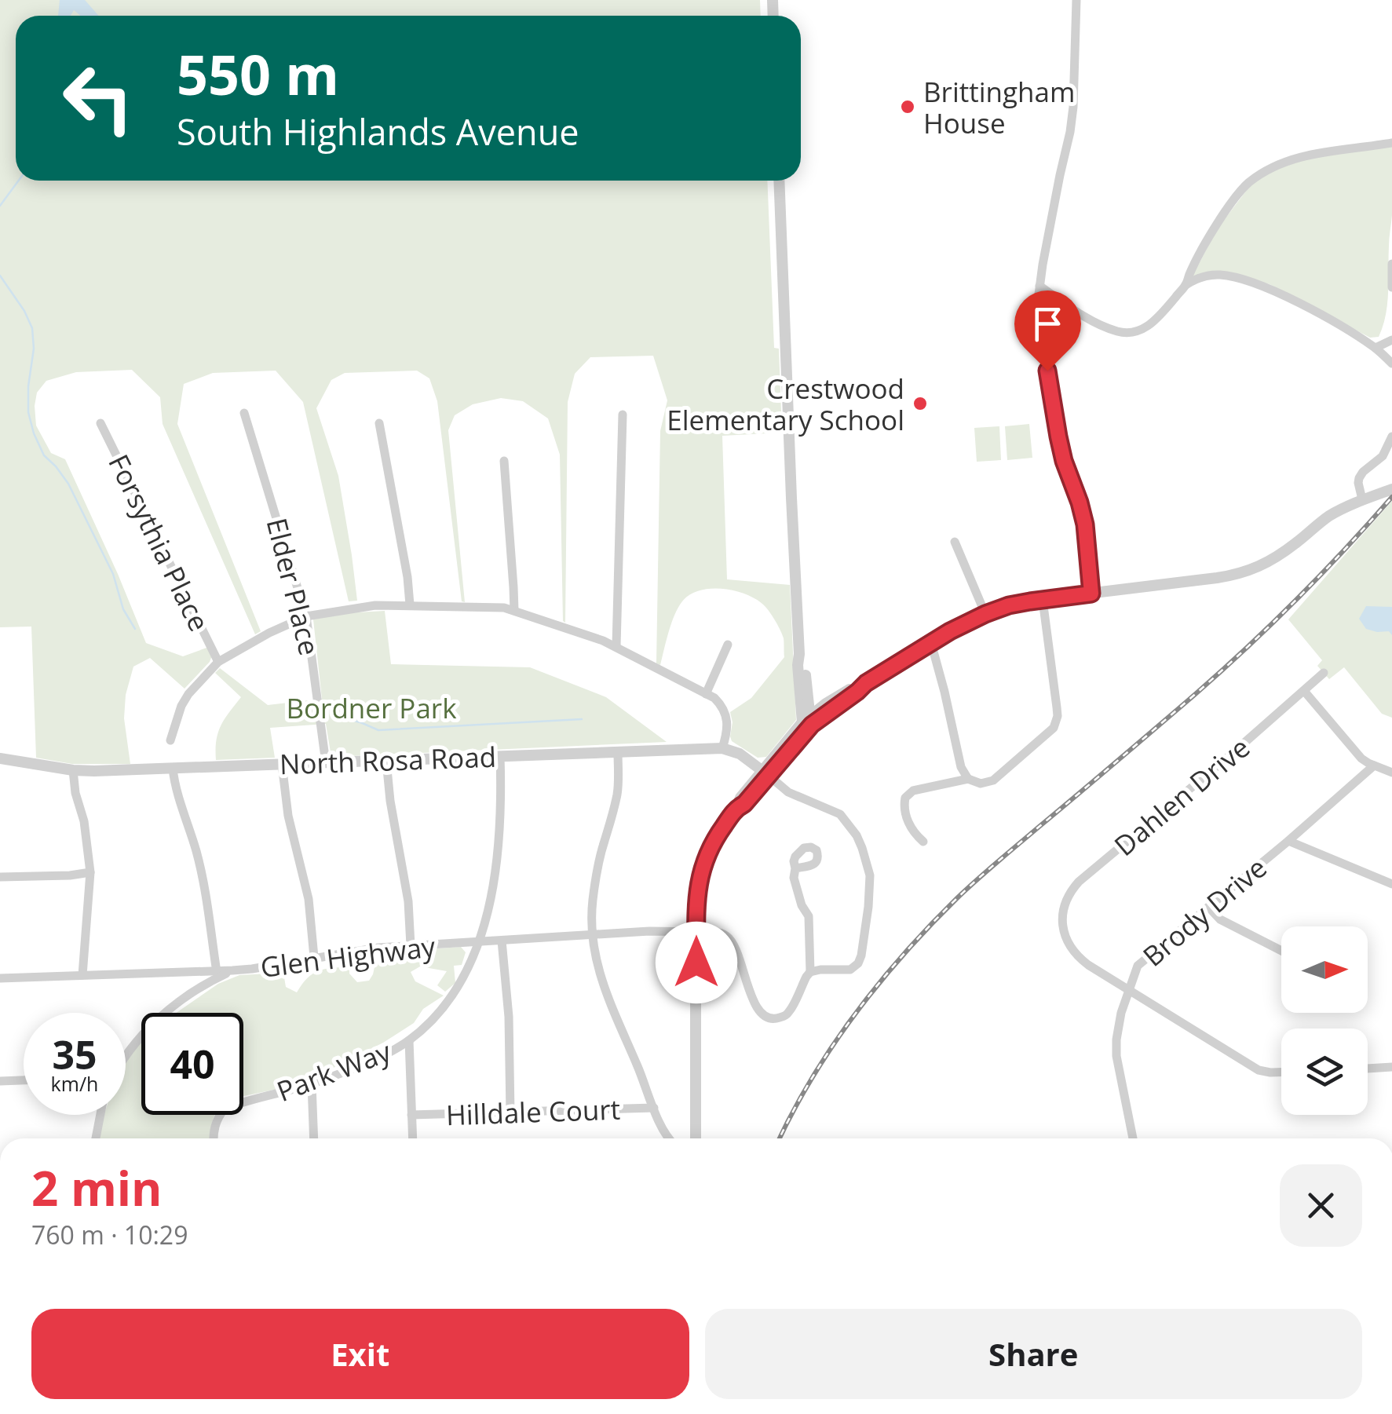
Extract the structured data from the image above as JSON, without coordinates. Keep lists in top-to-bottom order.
{
  "streets": {
    "street": [
      "Forsythia Place",
      "Elder Place",
      "North Rosa Road",
      "Dahlen Drive",
      "Brody Drive",
      "Glen Highway",
      "Park Way",
      "Hilldale Court"
    ]
  },
  "crossings": [
    ["Elder Place", "North Rosa Road"],
    ["North Rosa Road", "Park Way"],
    ["Dahlen Drive", "Brody Drive"],
    ["Glen Highway", "Park Way"]
  ],
  "parks": ["Bordner Park"],
  "places": ["Brittingham House", "Crestwood Elementary School"],
  "north": "right",
  "page": {
    "turn": ["550 m", "South Highlands Avenue"],
    "speed": "35 km/h",
    "limit": "40",
    "heading": ["2 min", "760 m · 10:29"],
    "buttons": ["Exit", "Share"]
  }
}
